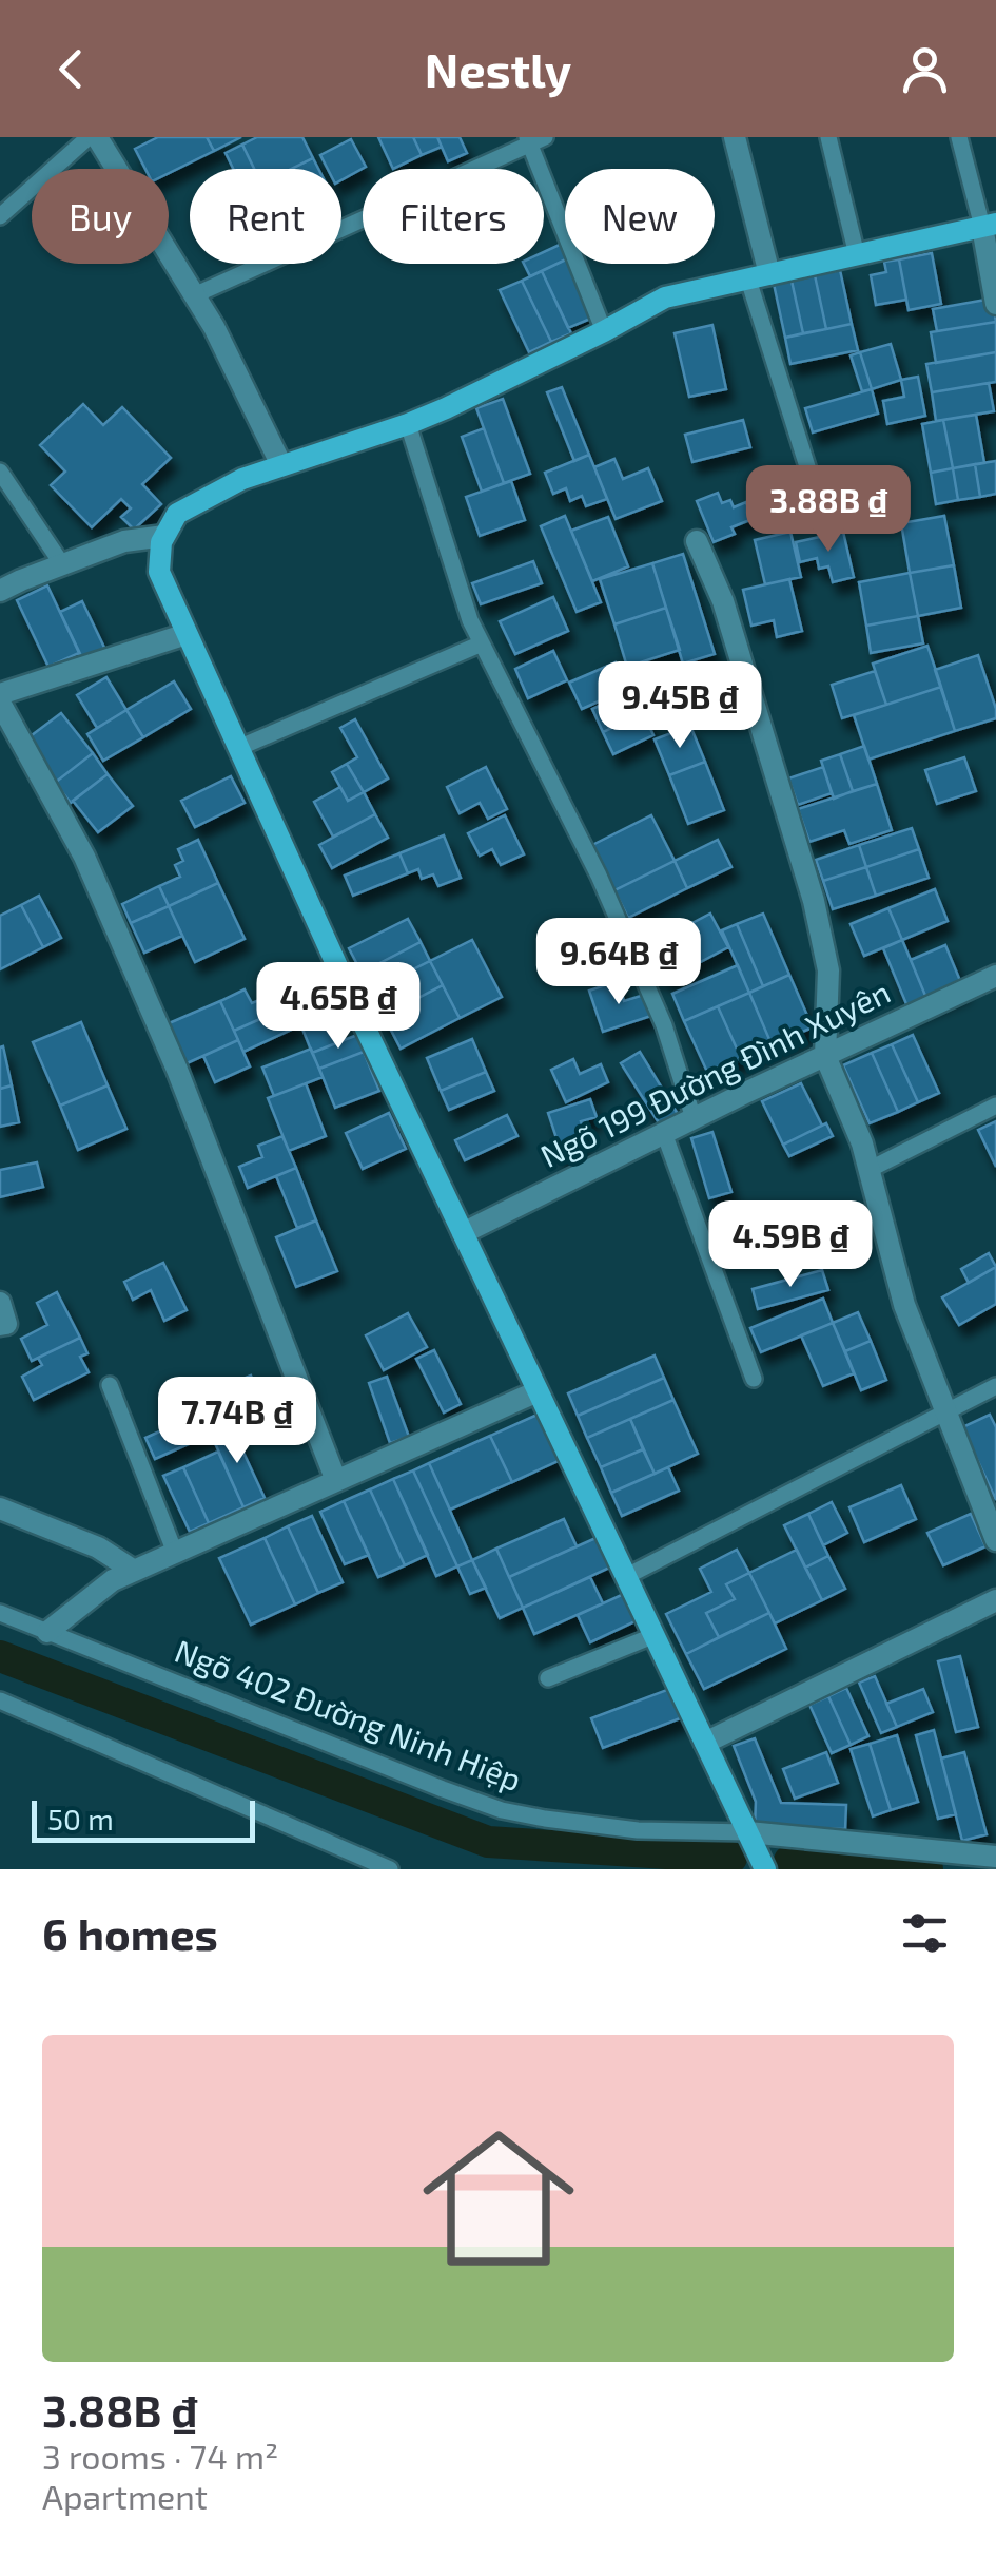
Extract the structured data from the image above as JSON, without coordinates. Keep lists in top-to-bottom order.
{
  "streets": {
    "street": ["Ngõ 199 Đường Đình Xuyên"],
    "lane": ["Ngõ 402 Đường Ninh Hiệp"]
  },
  "scale_bar": "50 m",
  "page": {
    "header": "Nestly",
    "chip": [
      "Buy",
      "Rent",
      "Filters",
      "New"
    ],
    "price": [
      "3.88B ₫",
      "9.45B ₫",
      "9.64B ₫",
      "4.65B ₫",
      "4.59B ₫",
      "7.74B ₫"
    ],
    "scale": "50 m",
    "heading": "6 homes",
    "list": [
      {
        "name": "3.88B ₫",
        "note": "3 rooms · 74 m² · Apartment"
      }
    ]
  }
}
